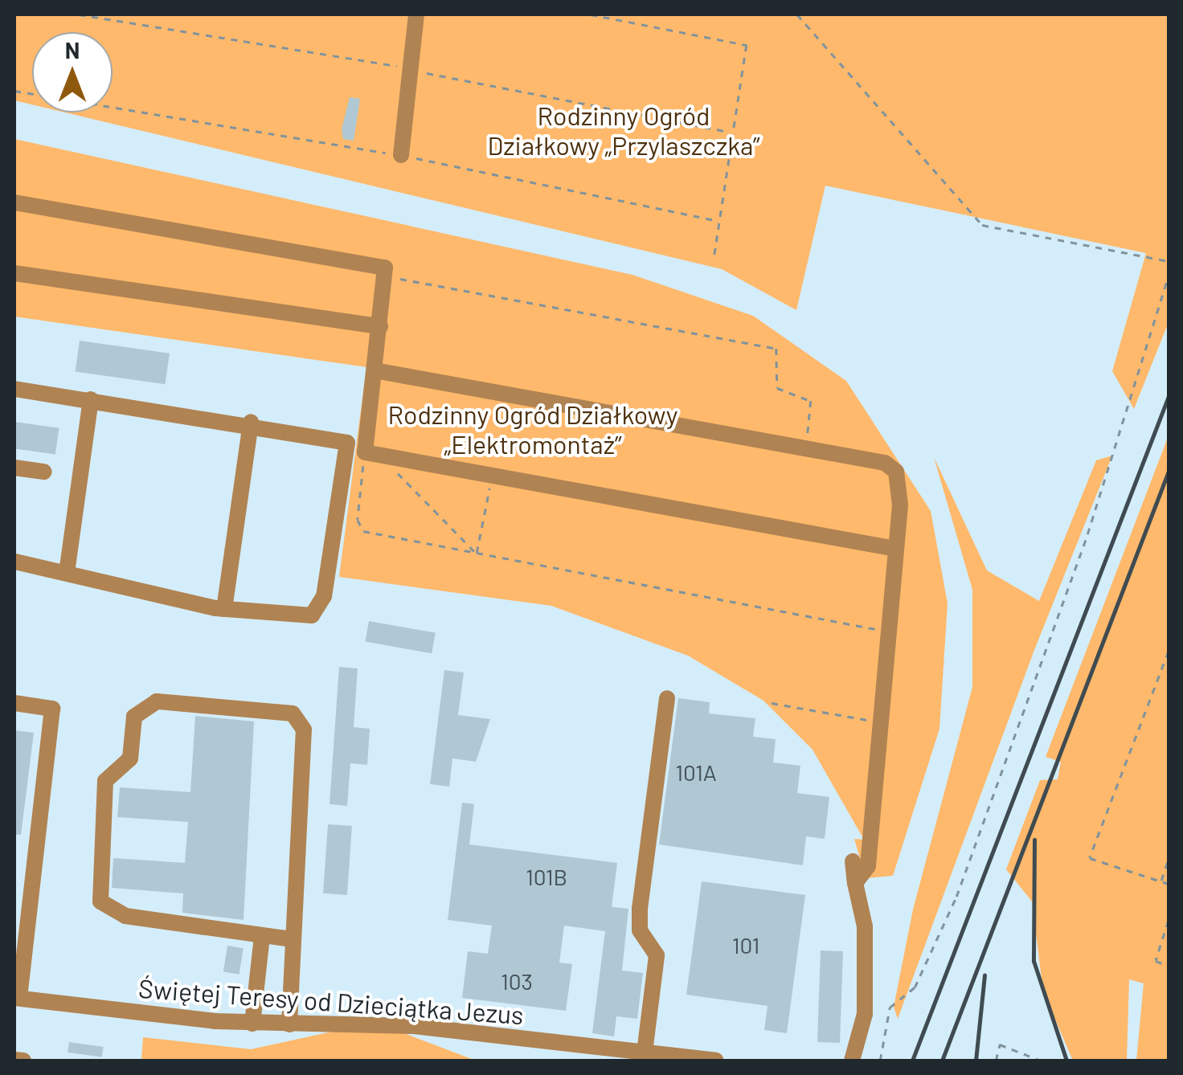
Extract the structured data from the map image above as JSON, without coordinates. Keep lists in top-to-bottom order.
{
  "streets": {
    "street": ["Świętej Teresy od Dzieciątka Jezus"]
  },
  "parks": ["Rodzinny Ogród Działkowy „Przylaszczka”", "Rodzinny Ogród Działkowy „Elektromontaż”"],
  "house_numbers": [
    "101A",
    "101B",
    "101",
    "103"
  ],
  "north": "top"
}
